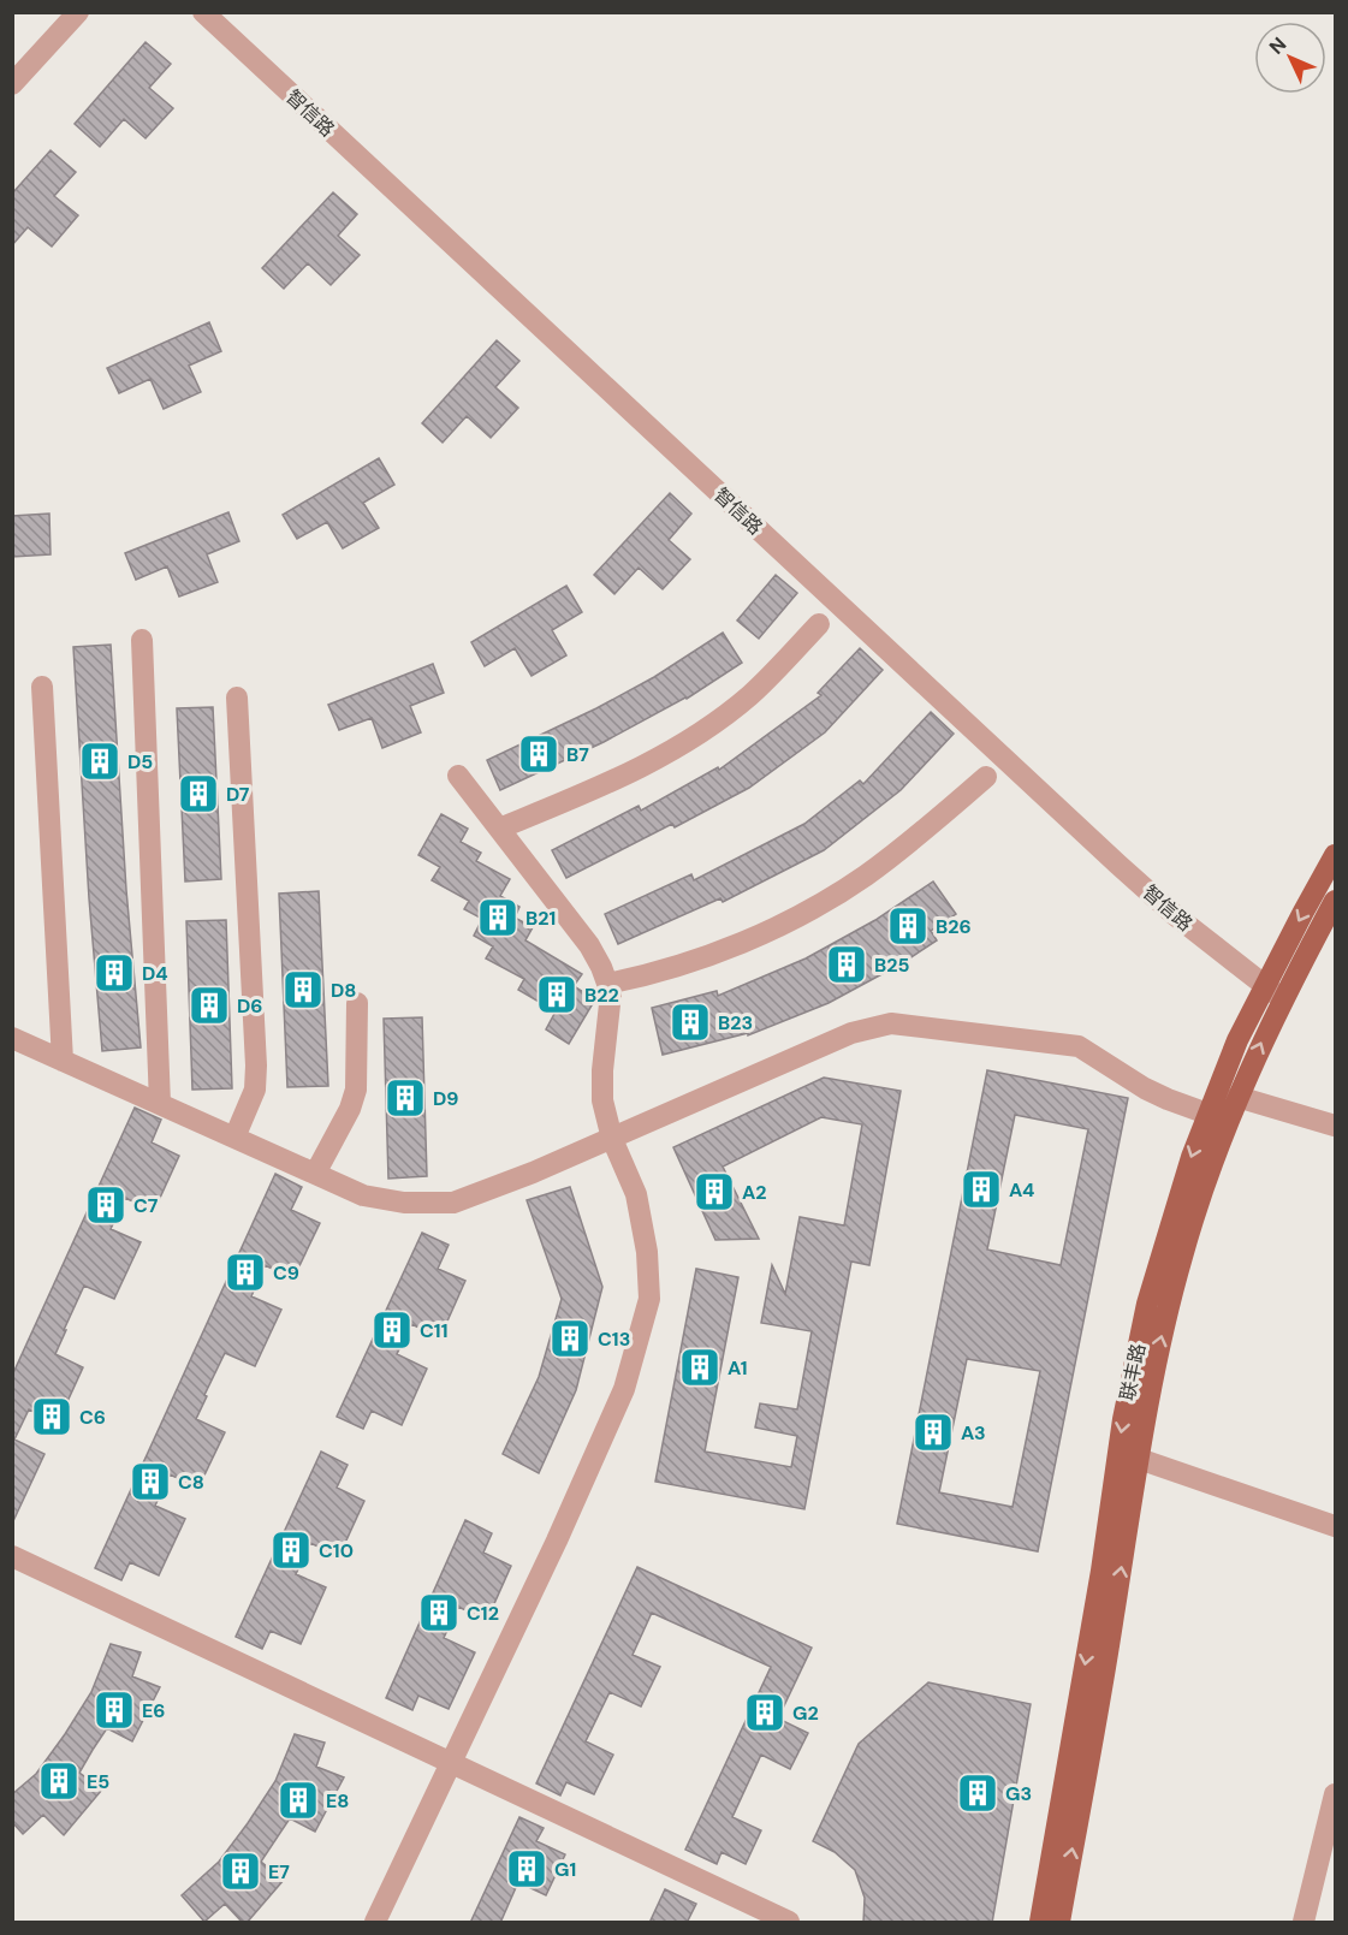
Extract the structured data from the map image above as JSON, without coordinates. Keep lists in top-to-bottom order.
{
  "streets": {
    "main road": ["联丰路"],
    "street": ["智信路"]
  },
  "crossings": [
    ["智信路", "联丰路"]
  ],
  "places": {
    "building": [
      "B7",
      "D5",
      "D7",
      "B21",
      "B26",
      "B25",
      "D4",
      "D8",
      "B22",
      "D6",
      "B23",
      "D9",
      "A4",
      "A2",
      "C7",
      "C9",
      "C11",
      "C13",
      "A1",
      "C6",
      "A3",
      "C8",
      "C10",
      "C12",
      "E6",
      "G2",
      "E5",
      "G3",
      "E8",
      "G1",
      "E7"
    ]
  },
  "north": "top left"
}
